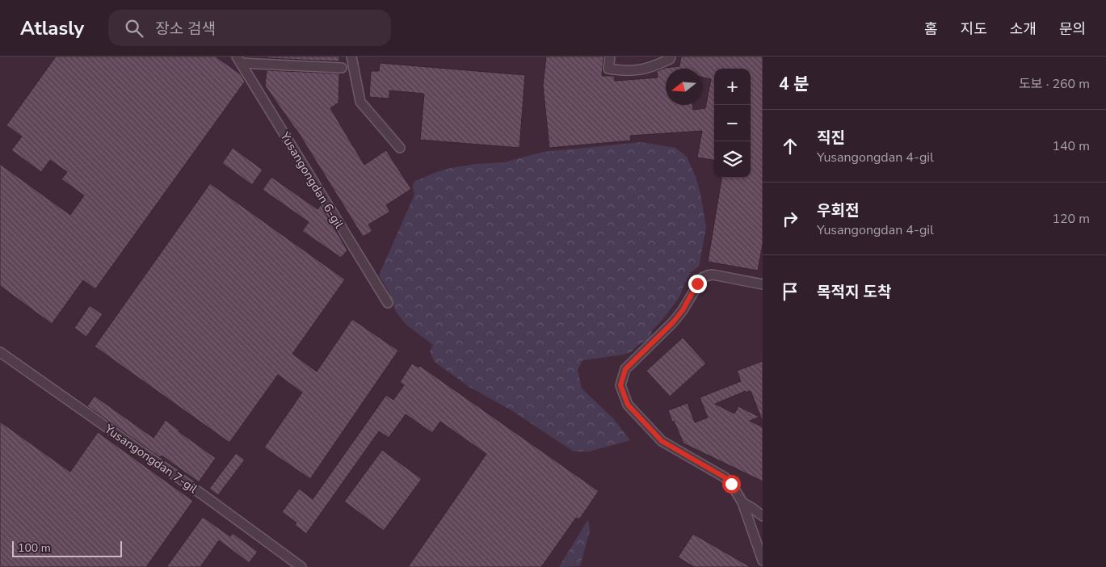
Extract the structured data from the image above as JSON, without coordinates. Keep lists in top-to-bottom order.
{
  "streets": {
    "street": ["Yusangongdan 6-gil", "Yusangongdan 7-gil"]
  },
  "scale_bar": "100 m",
  "north": "left",
  "page": {
    "header": "Atlasly",
    "search": "장소 검색",
    "nav": [
      "홈",
      "지도",
      "소개",
      "문의"
    ],
    "heading": ["4 분", "도보 · 260 m"],
    "map_buttons": ["+", "−"],
    "list": [
      ["직진", "Yusangongdan 4-gil", "140 m"],
      ["우회전", "Yusangongdan 4-gil", "120 m"],
      "목적지 도착"
    ],
    "scale": "100 m"
  }
}
